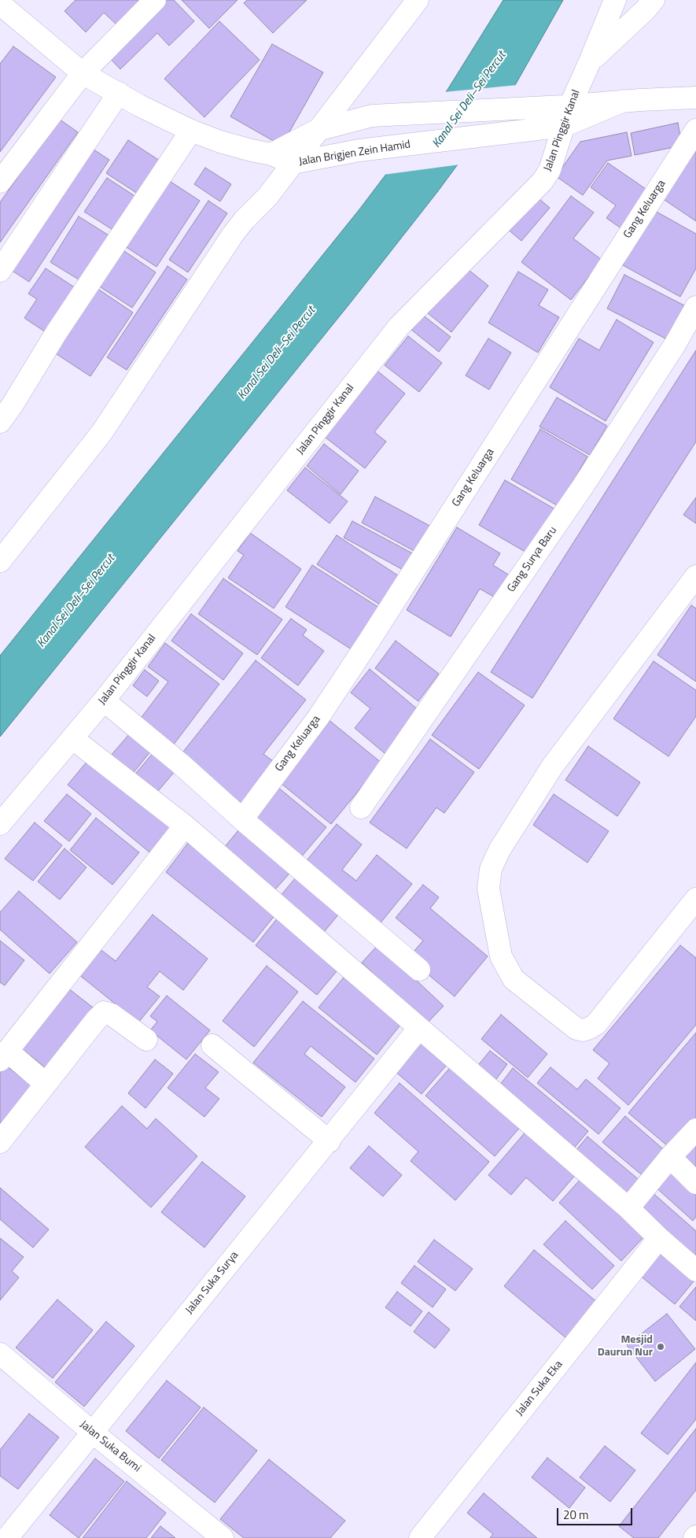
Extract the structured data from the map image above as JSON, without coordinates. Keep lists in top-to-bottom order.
{
  "streets": {
    "street": [
      "Jalan Pinggir Kanal",
      "Jalan Brigjen Zein Hamid",
      "Gang Keluarga",
      "Gang Surya Baru",
      "Jalan Suka Surya",
      "Jalan Suka Eka",
      "Jalan Suka Bumi"
    ]
  },
  "crossings": [
    ["Jalan Pinggir Kanal", "Jalan Brigjen Zein Hamid"],
    ["Jalan Suka Surya", "Jalan Suka Bumi"]
  ],
  "water": ["Kanal Sei Deli–Sei Percut"],
  "places": ["Mesjid Daurun Nur"],
  "scale_bar": "20 m"
}
